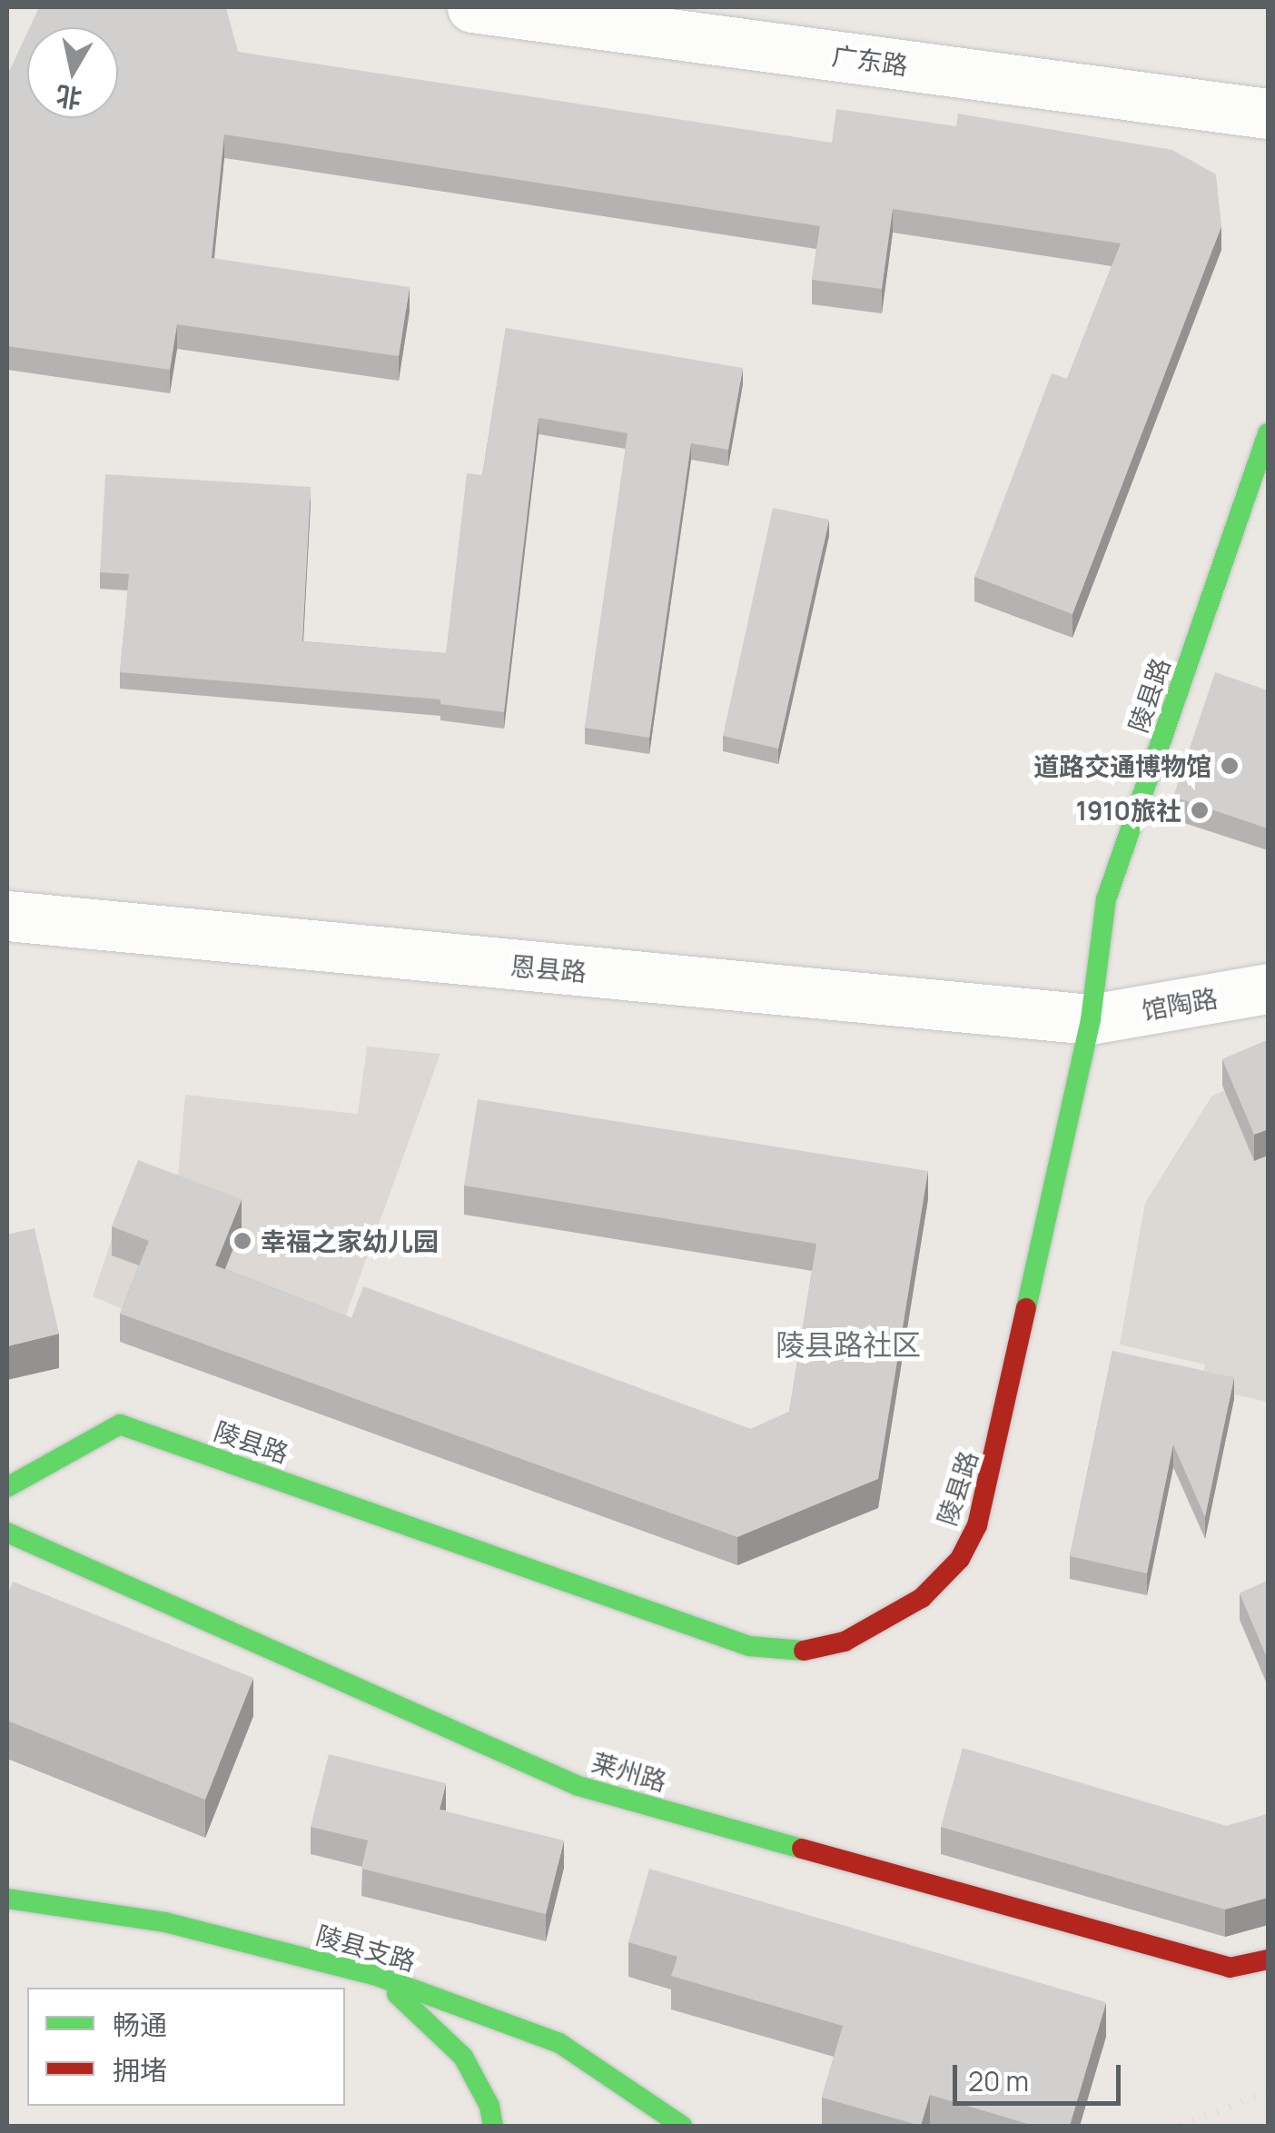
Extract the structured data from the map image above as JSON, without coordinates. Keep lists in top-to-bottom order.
{
  "streets": {
    "street": [
      "广东路",
      "陵县路",
      "恩县路",
      "馆陶路",
      "莱州路",
      "陵县支路"
    ]
  },
  "crossings": [
    ["陵县路", "恩县路"],
    ["陵县路", "馆陶路"],
    ["恩县路", "馆陶路"]
  ],
  "districts": ["陵县路社区"],
  "places": ["道路交通博物馆", "1910旅社", "幸福之家幼儿园"],
  "legend": ["畅通", "拥堵"],
  "scale_bar": "20 m",
  "north": "bottom"
}
